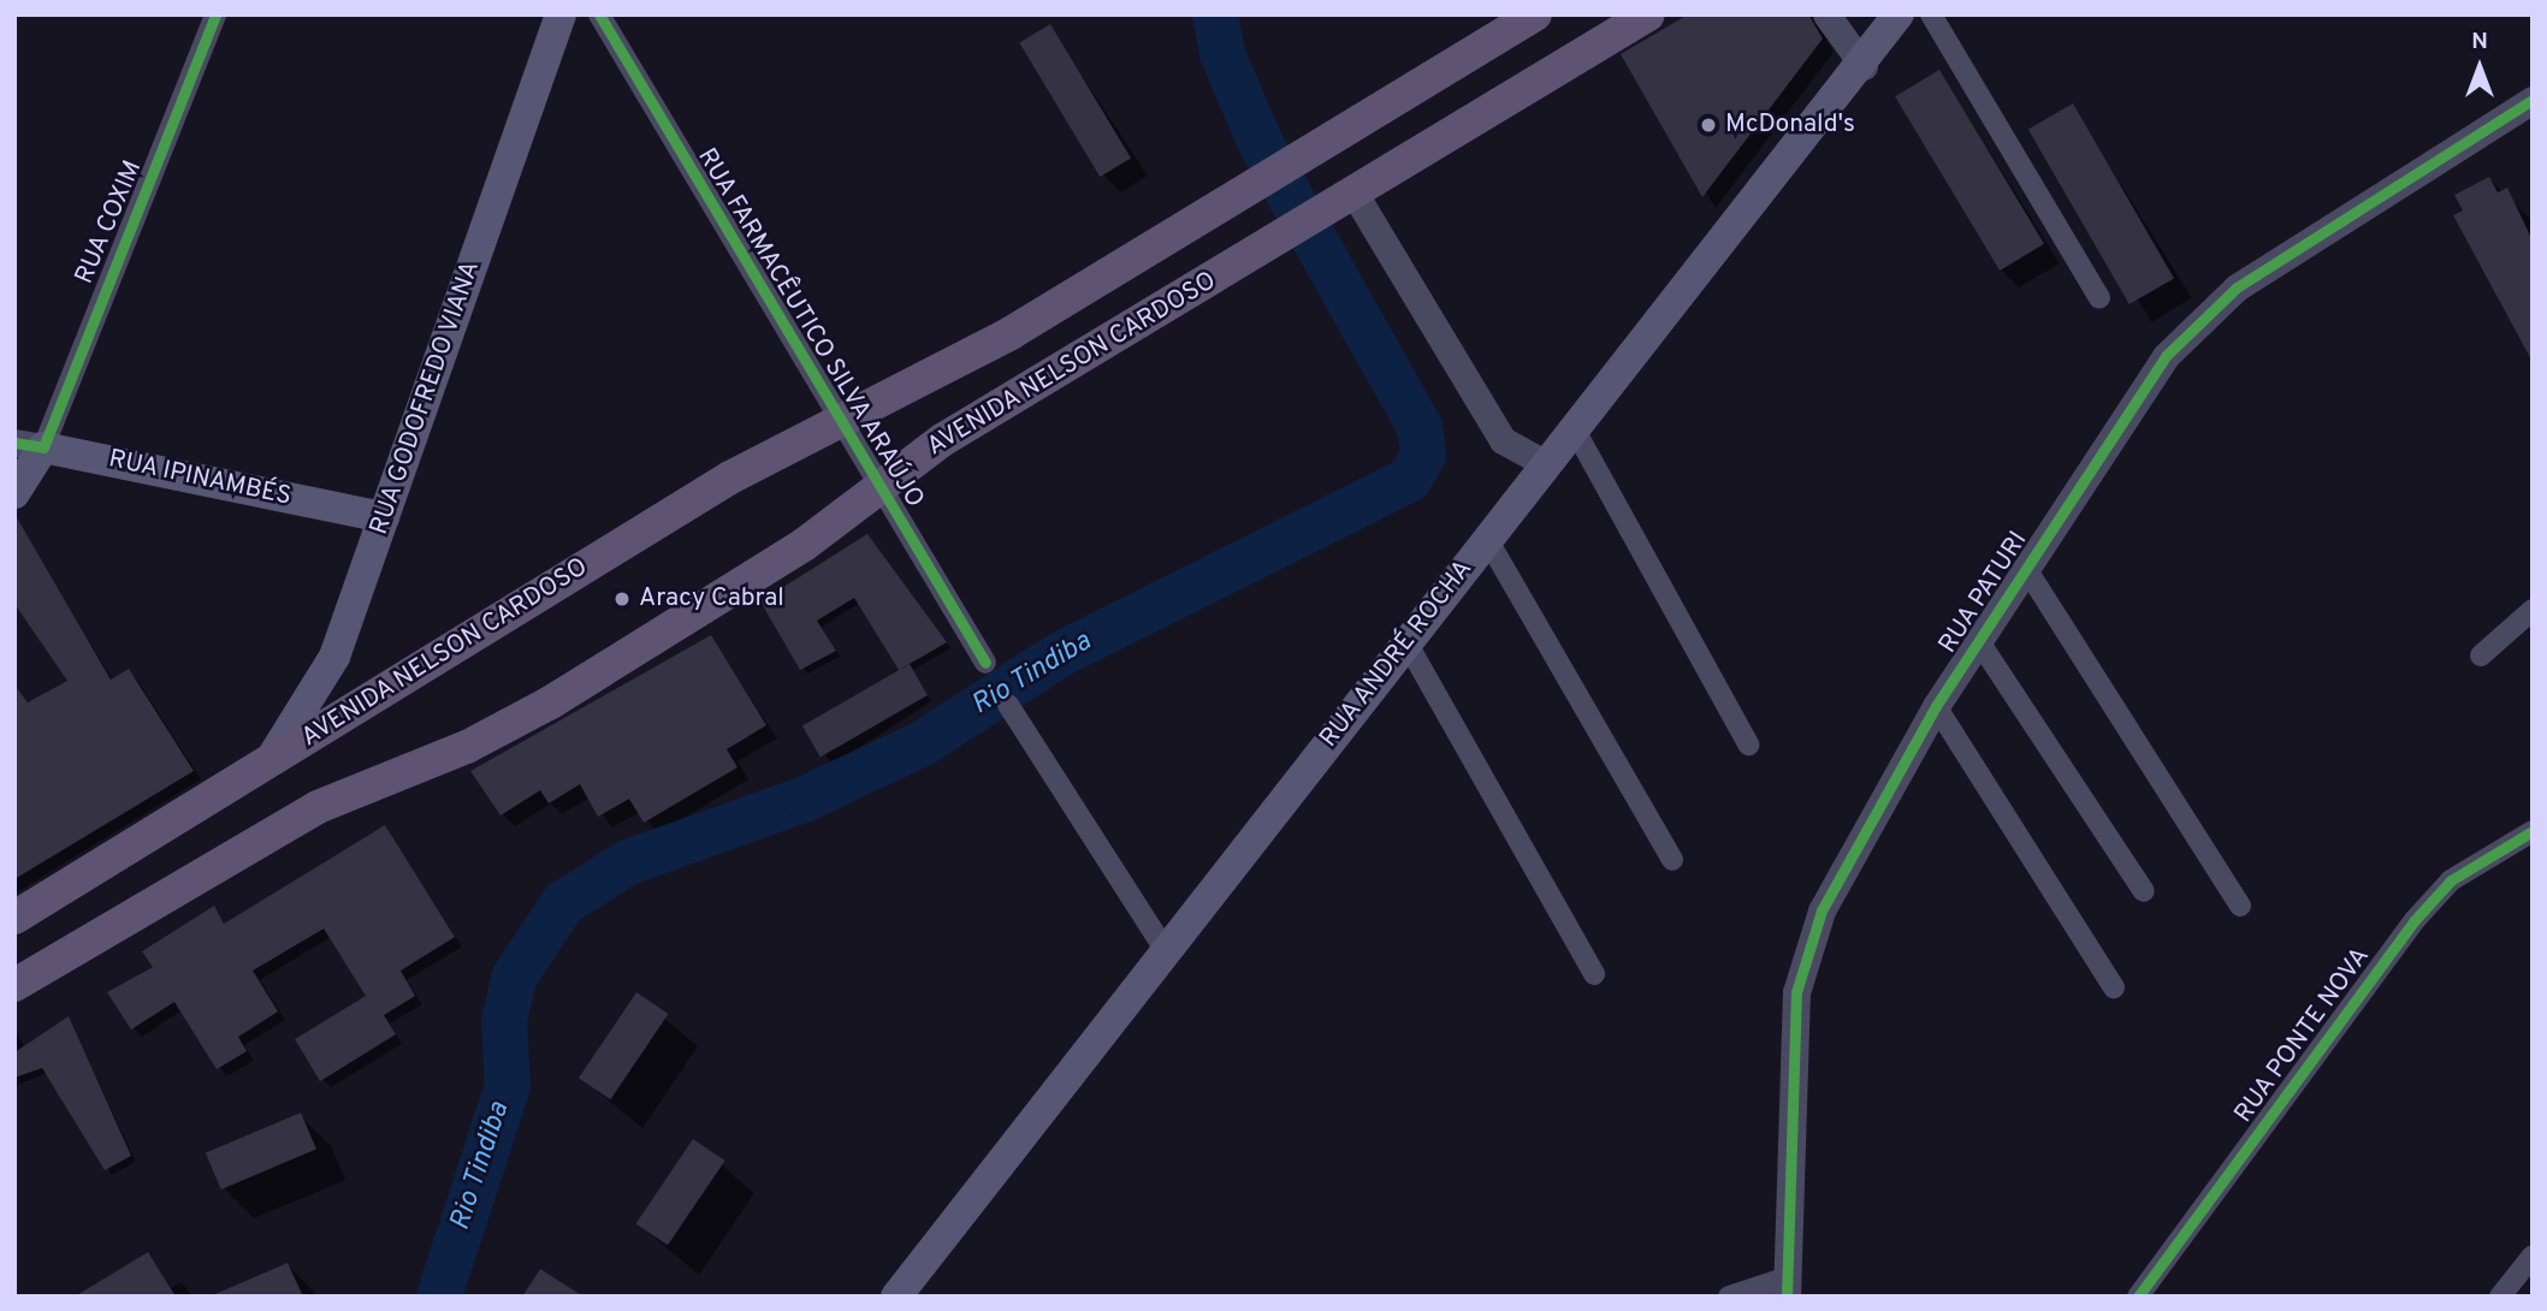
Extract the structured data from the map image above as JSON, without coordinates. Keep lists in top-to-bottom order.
{
  "streets": {
    "main road": [
      "AVENIDA NELSON CARDOSO",
      "RUA GODOFREDO VIANA",
      "RUA IPINAMBÉS",
      "RUA ANDRÉ ROCHA"
    ],
    "street": [
      "RUA COXIM",
      "RUA FARMACÊUTICO SILVA ARAÚJO",
      "RUA PATURI",
      "RUA PONTE NOVA"
    ]
  },
  "crossings": [
    ["RUA COXIM", "RUA IPINAMBÉS"],
    ["RUA FARMACÊUTICO SILVA ARAÚJO", "AVENIDA NELSON CARDOSO"],
    ["AVENIDA NELSON CARDOSO", "RUA GODOFREDO VIANA"],
    ["RUA GODOFREDO VIANA", "RUA IPINAMBÉS"]
  ],
  "water": ["Rio Tindiba"],
  "places": ["McDonald's", "Aracy Cabral"],
  "north": "top"
}
